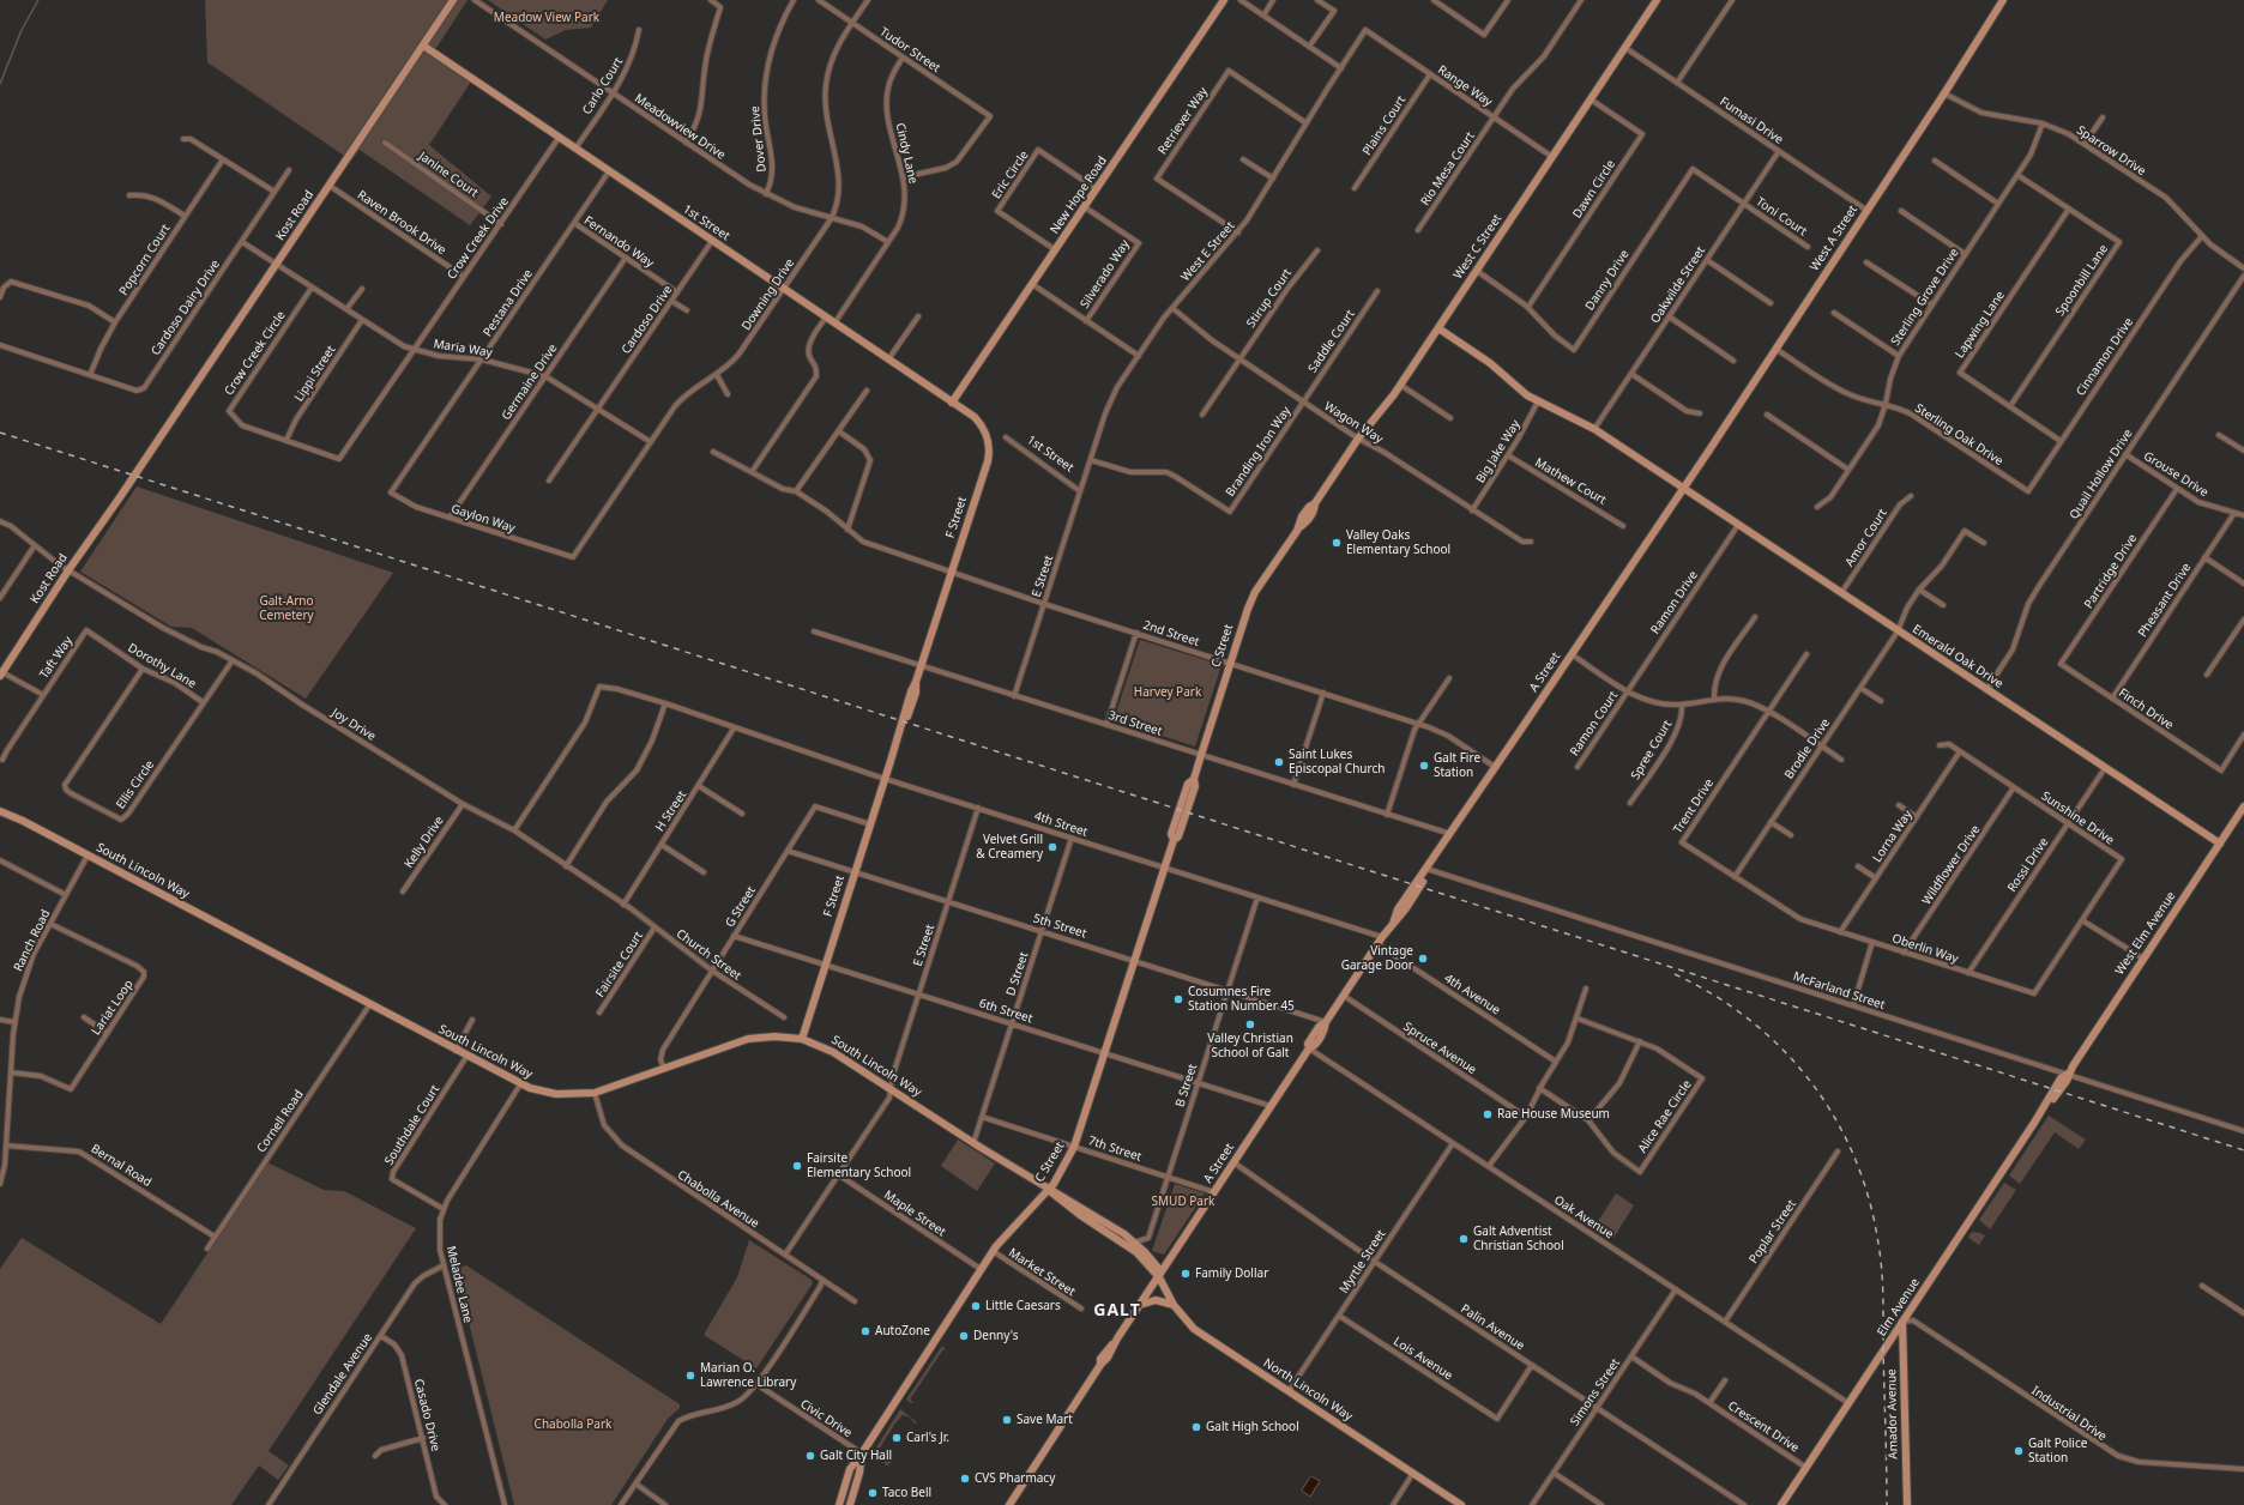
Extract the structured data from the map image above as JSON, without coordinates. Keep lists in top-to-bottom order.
{
  "streets": {
    "street": [
      "Tudor Street",
      "Carlo Court",
      "Range Way",
      "Retriever Way",
      "Fumasi Drive",
      "Plains Court",
      "Meadowview Drive",
      "Dover Drive",
      "Sparrow Drive",
      "Cindy Lane",
      "Rio Mesa Court",
      "Janine Court",
      "Eric Circle",
      "Dawn Circle",
      "New Hope Road",
      "Kost Road",
      "Toni Court",
      "Raven Brook Drive",
      "1st Street",
      "Crow Creek Drive",
      "West A Street",
      "Fernando Way",
      "West C Street",
      "West E Street",
      "Popcorn Court",
      "Silverado Way",
      "Danny Drive",
      "Spoonbill Lane",
      "Oakwilde Street",
      "Downing Drive",
      "Sterling Grove Drive",
      "Stirup Court",
      "Pestana Drive",
      "Cardoso Dairy Drive",
      "Cardoso Drive",
      "Lapwing Lane",
      "Saddle Court",
      "Maria Way",
      "Crow Creek Circle",
      "Cinnamon Drive",
      "Lippi Street",
      "Germaine Drive",
      "Wagon Way",
      "Sterling Oak Drive",
      "Branding Iron Way",
      "Big Jake Way",
      "Quail Hollow Drive",
      "Grouse Drive",
      "Mathew Court",
      "F Street",
      "Gaylon Way",
      "Amor Court",
      "Partridge Drive",
      "E Street",
      "Pheasant Drive",
      "Ramon Drive",
      "2nd Street",
      "C Street",
      "Emerald Oak Drive",
      "Taft Way",
      "Dorothy Lane",
      "A Street",
      "Finch Drive",
      "3rd Street",
      "Ramon Court",
      "Joy Drive",
      "Brodie Drive",
      "Spree Court",
      "Ellis Circle",
      "Trent Drive",
      "H Street",
      "Sunshine Drive",
      "4th Street",
      "Lorna Way",
      "Kelly Drive",
      "Wildflower Drive",
      "Rossi Drive",
      "South Lincoln Way",
      "G Street",
      "5th Street",
      "West Elm Avenue",
      "Ranch Road",
      "Oberlin Way",
      "Church Street",
      "Fairsite Court",
      "D Street",
      "McFarland Street",
      "4th Avenue",
      "Lariat Loop",
      "6th Street",
      "Spruce Avenue",
      "B Street",
      "Alice Rae Circle",
      "Cornell Road",
      "Southdale Court",
      "7th Street",
      "Bernal Road",
      "Chabolla Avenue",
      "Maple Street",
      "Oak Avenue",
      "Poplar Street",
      "Myrtle Street",
      "Market Street",
      "Meladee Lane",
      "Elm Avenue",
      "Palin Avenue",
      "Lois Avenue",
      "Glendale Avenue",
      "North Lincoln Way",
      "Simons Street",
      "Amador Avenue",
      "Industrial Drive",
      "Casado Drive",
      "Civic Drive",
      "Crescent Drive"
    ]
  },
  "crossings": [
    ["Tudor Street", "Cindy Lane"],
    ["Tudor Street", "Downing Drive"],
    ["Carlo Court", "Meadowview Drive"],
    ["Carlo Court", "1st Street"],
    ["Range Way", "Plains Court"],
    ["Range Way", "Rio Mesa Court"],
    ["Range Way", "West C Street"],
    ["Range Way", "West E Street"],
    ["Retriever Way", "West E Street"],
    ["Fumasi Drive", "West A Street"],
    ["Fumasi Drive", "West C Street"],
    ["Fumasi Drive", "Oakwilde Street"],
    ["Meadowview Drive", "Dover Drive"],
    ["Meadowview Drive", "Cindy Lane"],
    ["Meadowview Drive", "Downing Drive"],
    ["Sparrow Drive", "West A Street"],
    ["Sparrow Drive", "Sterling Grove Drive"],
    ["Sparrow Drive", "Cinnamon Drive"],
    ["Cindy Lane", "1st Street"],
    ["Janine Court", "Crow Creek Drive"],
    ["Eric Circle", "New Hope Road"],
    ["Dawn Circle", "West C Street"],
    ["Dawn Circle", "Danny Drive"],
    ["New Hope Road", "1st Street"],
    ["New Hope Road", "Silverado Way"],
    ["Kost Road", "Raven Brook Drive"],
    ["Kost Road", "1st Street"],
    ["Kost Road", "Maria Way"],
    ["Kost Road", "Joy Drive"],
    ["Toni Court", "Danny Drive"],
    ["Toni Court", "Oakwilde Street"],
    ["Raven Brook Drive", "Crow Creek Drive"],
    ["1st Street", "Crow Creek Drive"],
    ["1st Street", "West E Street"],
    ["1st Street", "Downing Drive"],
    ["1st Street", "Pestana Drive"],
    ["1st Street", "Cardoso Drive"],
    ["1st Street", "F Street"],
    ["1st Street", "E Street"],
    ["Crow Creek Drive", "Maria Way"],
    ["Crow Creek Drive", "Crow Creek Circle"],
    ["West A Street", "Sterling Oak Drive"],
    ["West A Street", "Emerald Oak Drive"],
    ["West A Street", "A Street"],
    ["Fernando Way", "Pestana Drive"],
    ["Fernando Way", "Cardoso Drive"],
    ["Fernando Way", "Germaine Drive"],
    ["West C Street", "Danny Drive"],
    ["West C Street", "Wagon Way"],
    ["West C Street", "C Street"],
    ["West C Street", "Emerald Oak Drive"],
    ["West E Street", "Wagon Way"],
    ["West E Street", "Branding Iron Way"],
    ["West E Street", "E Street"],
    ["Popcorn Court", "Cardoso Dairy Drive"],
    ["Danny Drive", "Oakwilde Street"],
    ["Spoonbill Lane", "Sterling Grove Drive"],
    ["Spoonbill Lane", "Lapwing Lane"],
    ["Oakwilde Street", "Emerald Oak Drive"],
    ["Downing Drive", "Maria Way"],
    ["Downing Drive", "Gaylon Way"],
    ["Sterling Grove Drive", "Sterling Oak Drive"],
    ["Stirup Court", "Wagon Way"],
    ["Pestana Drive", "Maria Way"],
    ["Pestana Drive", "Gaylon Way"],
    ["Cardoso Dairy Drive", "Maria Way"],
    ["Cardoso Drive", "Maria Way"],
    ["Lapwing Lane", "Cinnamon Drive"],
    ["Saddle Court", "Wagon Way"],
    ["Saddle Court", "Branding Iron Way"],
    ["Maria Way", "Crow Creek Circle"],
    ["Maria Way", "Lippi Street"],
    ["Maria Way", "Germaine Drive"],
    ["Crow Creek Circle", "Lippi Street"],
    ["Cinnamon Drive", "Sterling Oak Drive"],
    ["Germaine Drive", "Gaylon Way"],
    ["Wagon Way", "Branding Iron Way"],
    ["Wagon Way", "Big Jake Way"],
    ["Big Jake Way", "Mathew Court"],
    ["Big Jake Way", "Emerald Oak Drive"],
    ["Quail Hollow Drive", "Grouse Drive"],
    ["Quail Hollow Drive", "Emerald Oak Drive"],
    ["Grouse Drive", "Partridge Drive"],
    ["Grouse Drive", "Pheasant Drive"],
    ["F Street", "2nd Street"],
    ["F Street", "3rd Street"],
    ["F Street", "4th Street"],
    ["F Street", "South Lincoln Way"],
    ["F Street", "G Street"],
    ["F Street", "5th Street"],
    ["F Street", "6th Street"],
    ["Amor Court", "Emerald Oak Drive"],
    ["Partridge Drive", "Finch Drive"],
    ["E Street", "2nd Street"],
    ["E Street", "3rd Street"],
    ["E Street", "4th Street"],
    ["E Street", "South Lincoln Way"],
    ["E Street", "5th Street"],
    ["E Street", "6th Street"],
    ["E Street", "Chabolla Avenue"],
    ["E Street", "Maple Street"],
    ["Pheasant Drive", "Finch Drive"],
    ["Ramon Drive", "Emerald Oak Drive"],
    ["Ramon Drive", "Ramon Court"],
    ["2nd Street", "C Street"],
    ["2nd Street", "A Street"],
    ["C Street", "3rd Street"],
    ["C Street", "4th Street"],
    ["C Street", "South Lincoln Way"],
    ["C Street", "5th Street"],
    ["C Street", "6th Street"],
    ["C Street", "7th Street"],
    ["C Street", "Maple Street"],
    ["C Street", "Market Street"],
    ["C Street", "Civic Drive"],
    ["Emerald Oak Drive", "A Street"],
    ["Emerald Oak Drive", "Brodie Drive"],
    ["Emerald Oak Drive", "Rossi Drive"],
    ["Emerald Oak Drive", "West Elm Avenue"],
    ["Taft Way", "Dorothy Lane"],
    ["Dorothy Lane", "Ellis Circle"],
    ["A Street", "3rd Street"],
    ["A Street", "4th Street"],
    ["A Street", "South Lincoln Way"],
    ["A Street", "5th Street"],
    ["A Street", "McFarland Street"],
    ["A Street", "4th Avenue"],
    ["A Street", "6th Street"],
    ["A Street", "Spruce Avenue"],
    ["A Street", "7th Street"],
    ["A Street", "Oak Avenue"],
    ["A Street", "Palin Avenue"],
    ["A Street", "North Lincoln Way"],
    ["Joy Drive", "Ellis Circle"],
    ["Joy Drive", "H Street"],
    ["Joy Drive", "4th Street"],
    ["Joy Drive", "Kelly Drive"],
    ["Joy Drive", "Church Street"],
    ["Brodie Drive", "Trent Drive"],
    ["Trent Drive", "Oberlin Way"],
    ["H Street", "4th Street"],
    ["H Street", "Church Street"],
    ["Sunshine Drive", "Lorna Way"],
    ["Sunshine Drive", "Wildflower Drive"],
    ["Sunshine Drive", "Rossi Drive"],
    ["Sunshine Drive", "Oberlin Way"],
    ["4th Street", "D Street"],
    ["4th Street", "4th Avenue"],
    ["4th Street", "B Street"],
    ["Lorna Way", "Oberlin Way"],
    ["Wildflower Drive", "Oberlin Way"],
    ["Rossi Drive", "Oberlin Way"],
    ["South Lincoln Way", "G Street"],
    ["South Lincoln Way", "Ranch Road"],
    ["South Lincoln Way", "D Street"],
    ["South Lincoln Way", "B Street"],
    ["South Lincoln Way", "Cornell Road"],
    ["South Lincoln Way", "Southdale Court"],
    ["South Lincoln Way", "Chabolla Avenue"],
    ["South Lincoln Way", "Meladee Lane"],
    ["South Lincoln Way", "North Lincoln Way"],
    ["G Street", "5th Street"],
    ["G Street", "Church Street"],
    ["G Street", "6th Street"],
    ["5th Street", "D Street"],
    ["5th Street", "B Street"],
    ["West Elm Avenue", "McFarland Street"],
    ["West Elm Avenue", "Elm Avenue"],
    ["Ranch Road", "Lariat Loop"],
    ["Ranch Road", "Bernal Road"],
    ["Church Street", "Fairsite Court"],
    ["D Street", "6th Street"],
    ["D Street", "7th Street"],
    ["6th Street", "B Street"],
    ["B Street", "7th Street"],
    ["Cornell Road", "Bernal Road"],
    ["Southdale Court", "Meladee Lane"],
    ["Oak Avenue", "Poplar Street"],
    ["Oak Avenue", "Myrtle Street"],
    ["Oak Avenue", "Elm Avenue"],
    ["Oak Avenue", "Simons Street"],
    ["Myrtle Street", "Palin Avenue"],
    ["Myrtle Street", "Lois Avenue"],
    ["Myrtle Street", "North Lincoln Way"],
    ["Meladee Lane", "Glendale Avenue"],
    ["Elm Avenue", "Amador Avenue"],
    ["Elm Avenue", "Industrial Drive"],
    ["Elm Avenue", "Crescent Drive"],
    ["Palin Avenue", "Lois Avenue"],
    ["Palin Avenue", "Simons Street"],
    ["Glendale Avenue", "Casado Drive"],
    ["Simons Street", "Crescent Drive"],
    ["Amador Avenue", "Industrial Drive"]
  ],
  "districts": ["GALT"],
  "parks": [
    "Meadow View Park",
    "Galt-Arno Cemetery",
    "Harvey Park",
    "SMUD Park",
    "Chabolla Park"
  ],
  "places": [
    "Valley Oaks Elementary School",
    "Saint Lukes Episcopal Church",
    "Galt Fire Station",
    "Velvet Grill & Creamery",
    "Vintage Garage Door",
    "Cosumnes Fire Station Number 45",
    "Valley Christian School of Galt",
    "Rae House Museum",
    "Fairsite Elementary School",
    "Galt Adventist Christian School",
    "Family Dollar",
    "Little Caesars",
    "AutoZone",
    "Denny's",
    "Marian O. Lawrence Library",
    "Save Mart",
    "Galt High School",
    "Carl's Jr.",
    "Galt Police Station",
    "Galt City Hall",
    "CVS Pharmacy",
    "Taco Bell"
  ]
}
